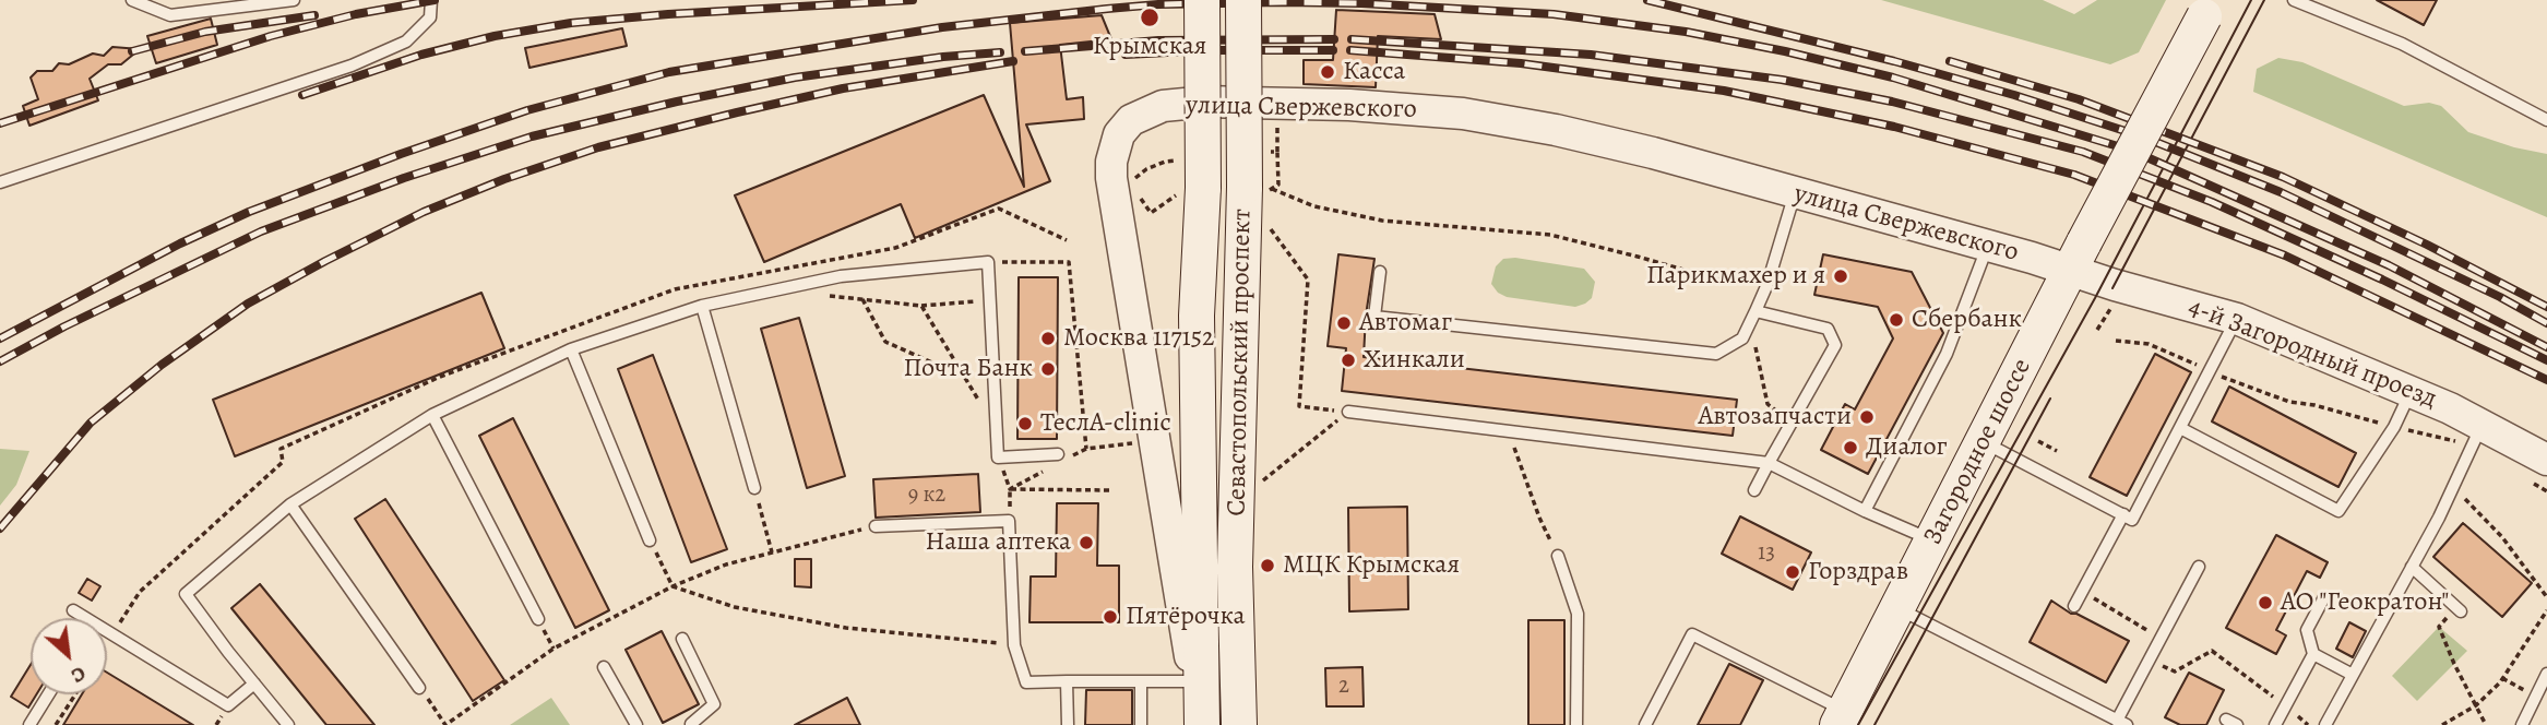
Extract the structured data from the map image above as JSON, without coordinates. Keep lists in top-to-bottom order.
{
  "streets": {
    "main road": ["Севастопольский проспект", "Загородное шоссе"],
    "street": ["улица Свержевского", "4-й Загородный проезд"]
  },
  "crossings": [
    ["улица Свержевского", "4-й Загородный проезд"],
    ["улица Свержевского", "Севастопольский проспект"],
    ["улица Свержевского", "Загородное шоссе"],
    ["4-й Загородный проезд", "Загородное шоссе"]
  ],
  "places": [
    "Крымская",
    "Касса",
    "Парикмахер и я",
    "Сбербанк",
    "Автомаг",
    "Москва 117152",
    "Хинкали",
    "Почта Банк",
    "Автозапчасти",
    "ТеслА-clinic",
    "Диалог",
    "Наша аптека",
    "МЦК Крымская",
    "Горздрав",
    "АО \"Геократон\"",
    "Пятёрочка"
  ],
  "house_numbers": ["9 к2", "13", "2"],
  "north": "bottom right"
}
